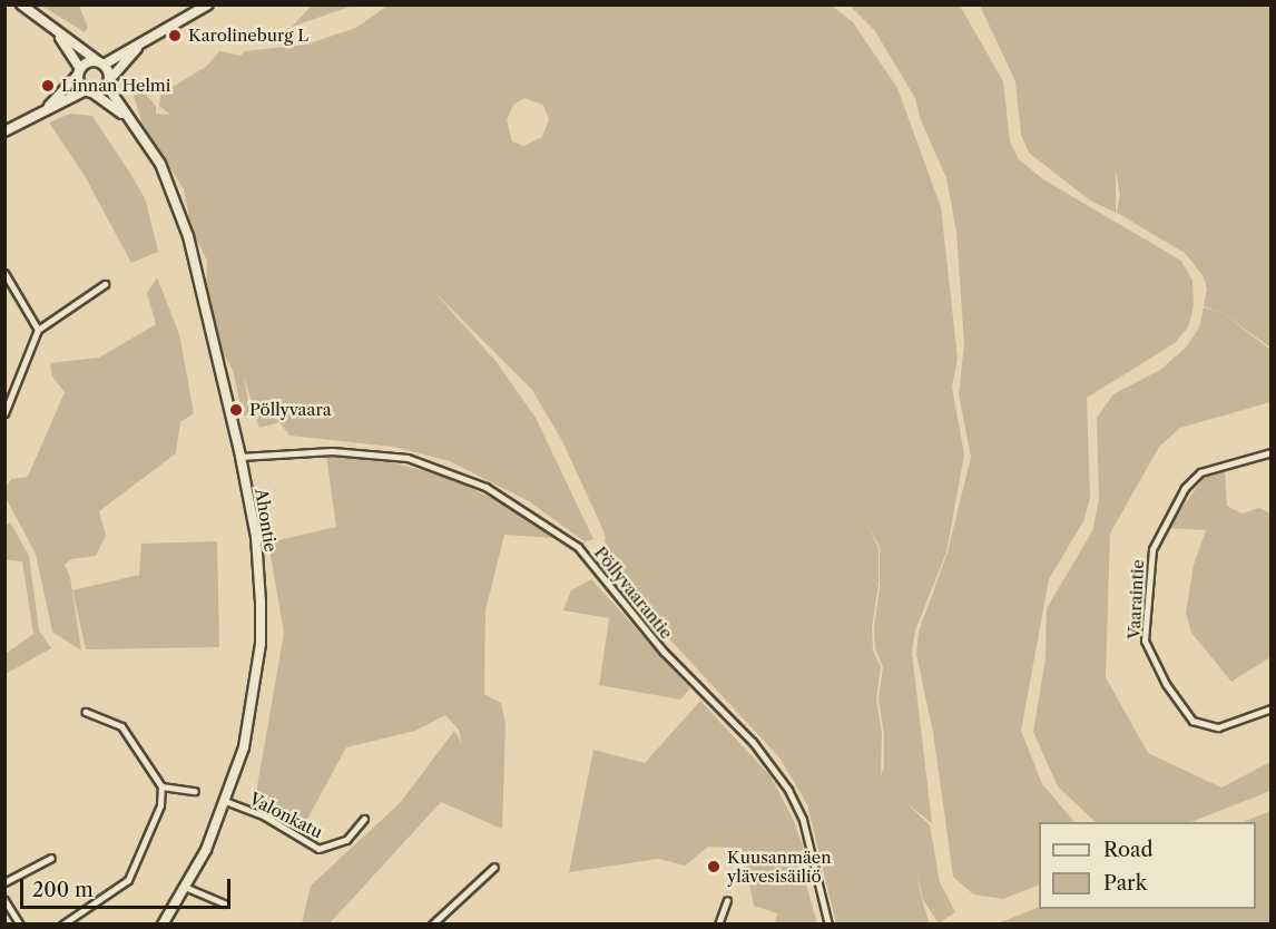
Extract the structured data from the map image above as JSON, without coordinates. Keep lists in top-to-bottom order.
{
  "streets": {
    "street": [
      "Ahontie",
      "Pöllyvaarantie",
      "Vaaraintie",
      "Valonkatu"
    ]
  },
  "crossings": [
    ["Ahontie", "Pöllyvaarantie"],
    ["Ahontie", "Valonkatu"]
  ],
  "places": [
    "Karolineburg L",
    "Linnan Helmi",
    "Pöllyvaara",
    "Kuusanmäen ylävesisäiliö"
  ],
  "legend": ["Road", "Park"],
  "scale_bar": "200 m"
}
